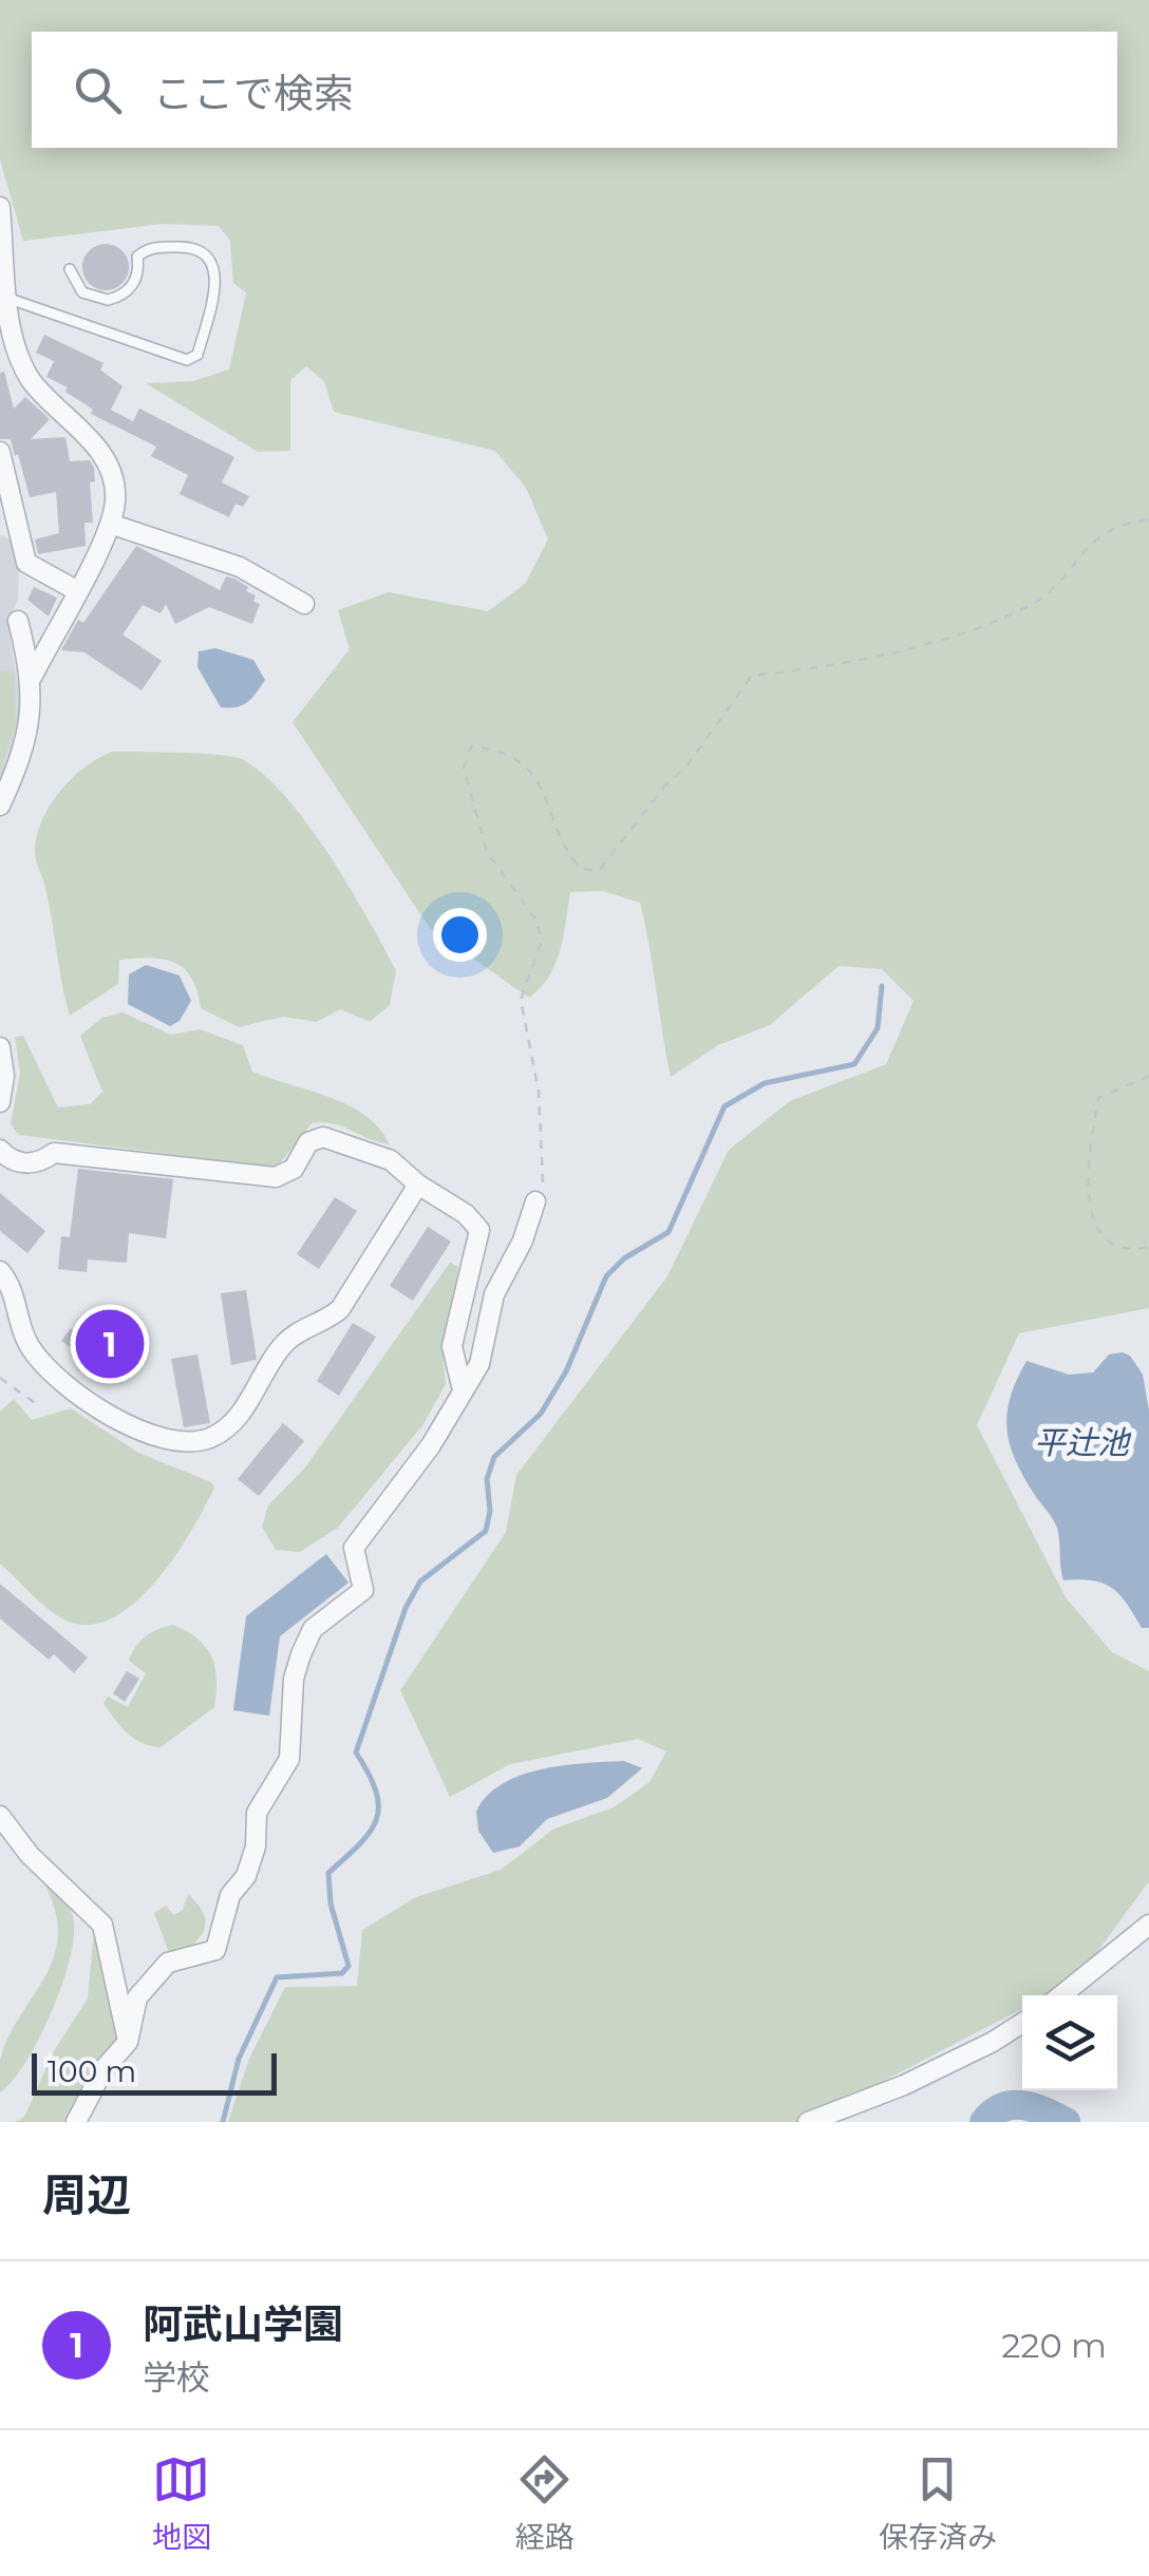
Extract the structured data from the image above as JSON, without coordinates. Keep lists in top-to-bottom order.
{
  "water": ["平辻池"],
  "scale_bar": "100 m",
  "page": {
    "search": "ここで検索",
    "pins": "1",
    "scale": "100 m",
    "heading": "周辺",
    "list": [
      {
        "mark": "1",
        "name": "阿武山学園",
        "note": "学校",
        "value": "220 m"
      }
    ],
    "nav": ["地図", "経路", "保存済み"]
  }
}
